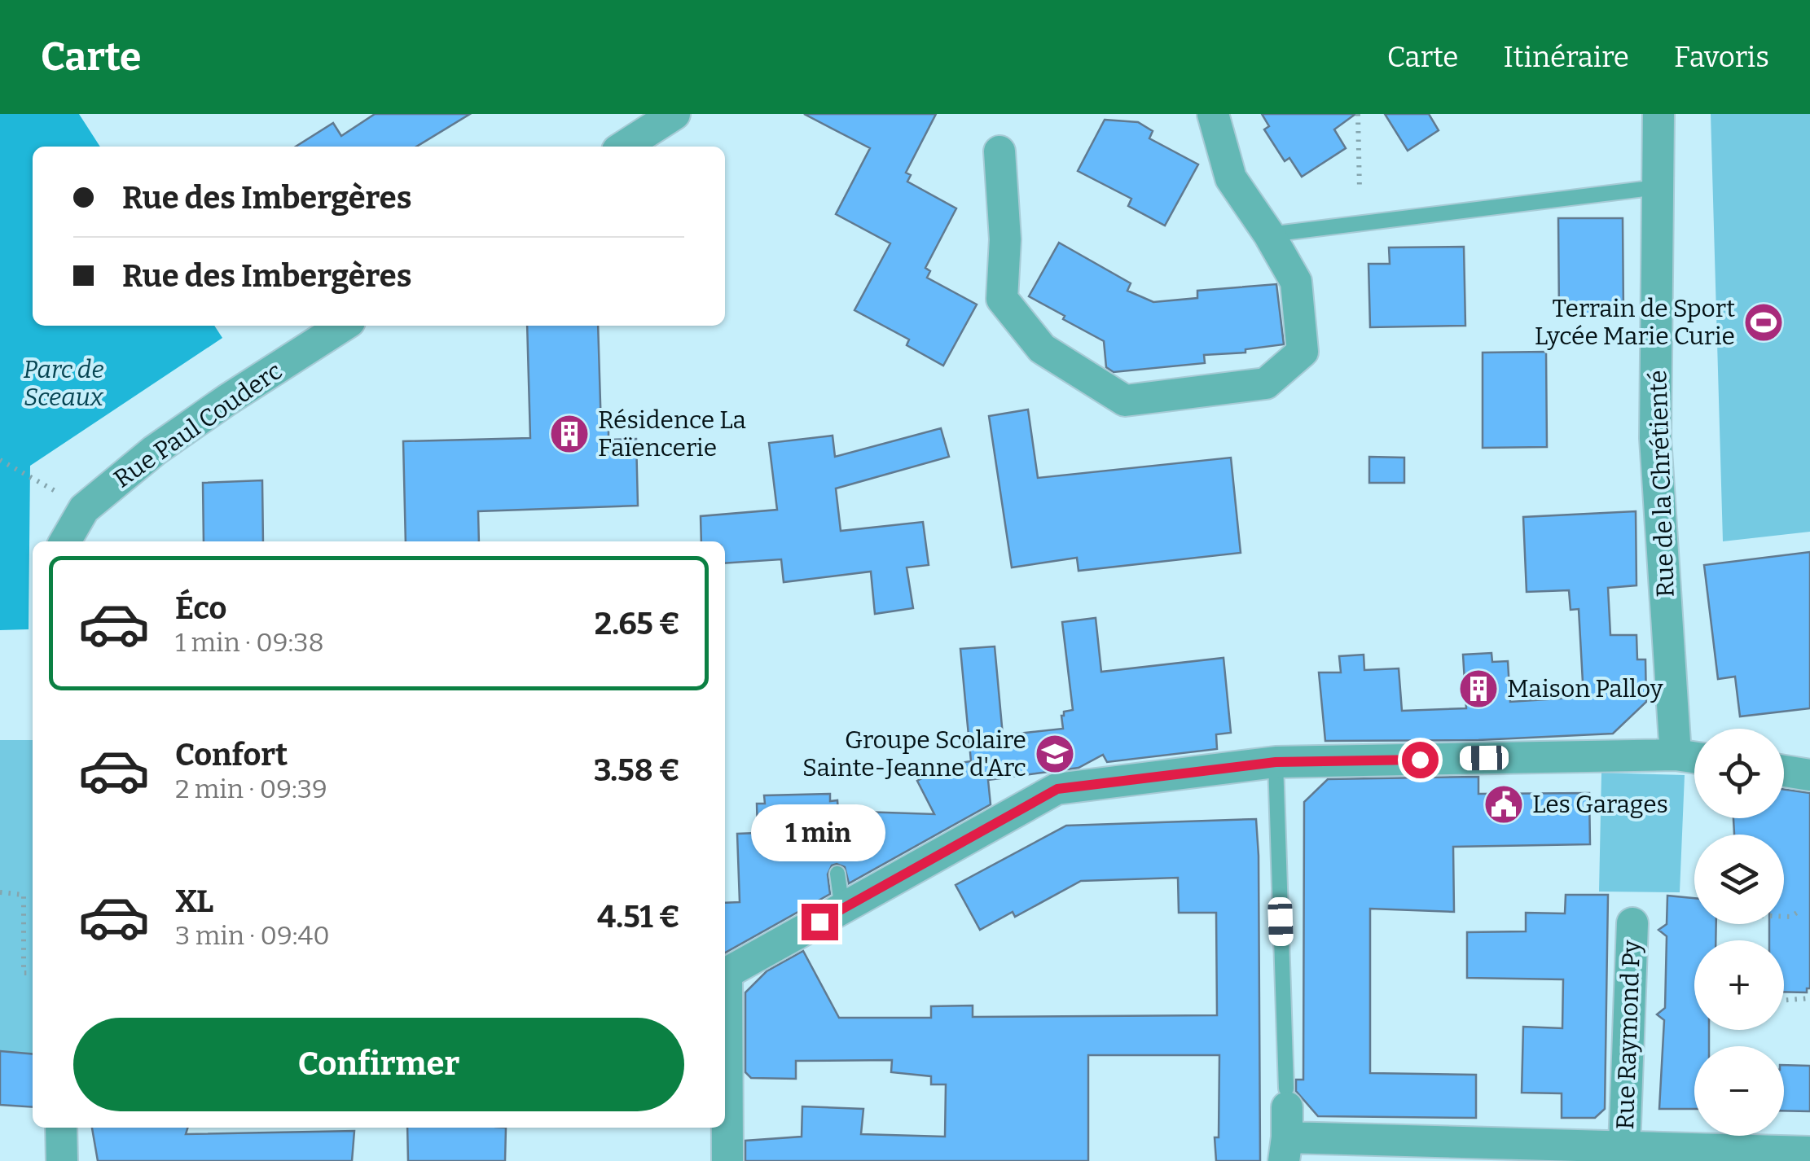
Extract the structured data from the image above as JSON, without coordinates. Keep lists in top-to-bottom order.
{
  "streets": {
    "street": ["Rue Paul Couderc", "Rue de la Chrétienté", "Rue Raymond Py"]
  },
  "parks": ["Parc de Sceaux"],
  "places": {
    "sports": ["Terrain de Sport Lycée Marie Curie"],
    "building": ["Résidence La Faïencerie", "Maison Palloy"],
    "school or university": ["Groupe Scolaire Sainte-Jeanne d'Arc"],
    "public building": ["Les Garages"]
  },
  "page": {
    "header": "Carte",
    "nav": ["Carte", "Itinéraire", "Favoris"],
    "banner": ["Rue des Imbergères", "Rue des Imbergères"],
    "list": [
      {
        "name": "Éco",
        "note": "1 min · 09:38",
        "value": "2.65 €"
      },
      {
        "name": "Confort",
        "note": "2 min · 09:39",
        "value": "3.58 €"
      },
      {
        "name": "XL",
        "note": "3 min · 09:40",
        "value": "4.51 €"
      }
    ],
    "map_buttons": ["+", "−"],
    "bubble": "1 min",
    "buttons": "Confirmer"
  }
}
